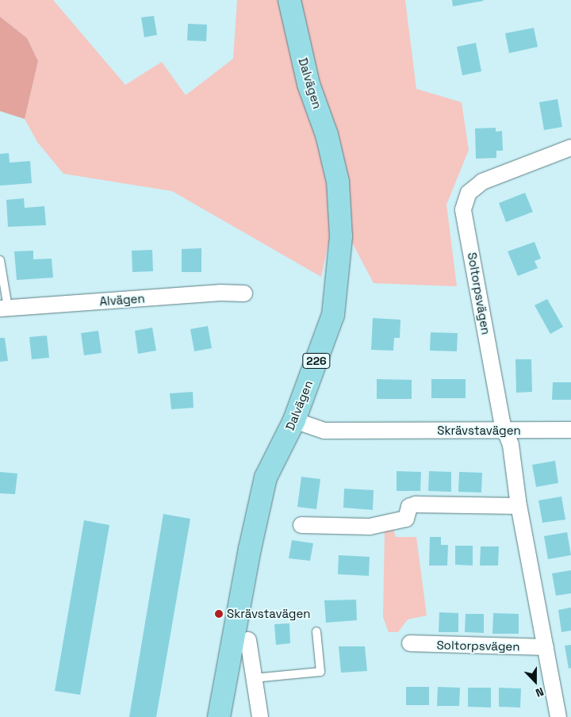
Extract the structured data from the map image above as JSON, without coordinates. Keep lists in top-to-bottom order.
{
  "streets": {
    "main road": ["Dalvägen", "226"],
    "street": ["Soltorpsvägen", "Alvägen", "Skrävstavägen"]
  },
  "crossings": [
    ["Dalvägen", "Skrävstavägen"],
    ["Soltorpsvägen", "Skrävstavägen"]
  ],
  "places": ["Skrävstavägen"],
  "north": "bottom"
}
